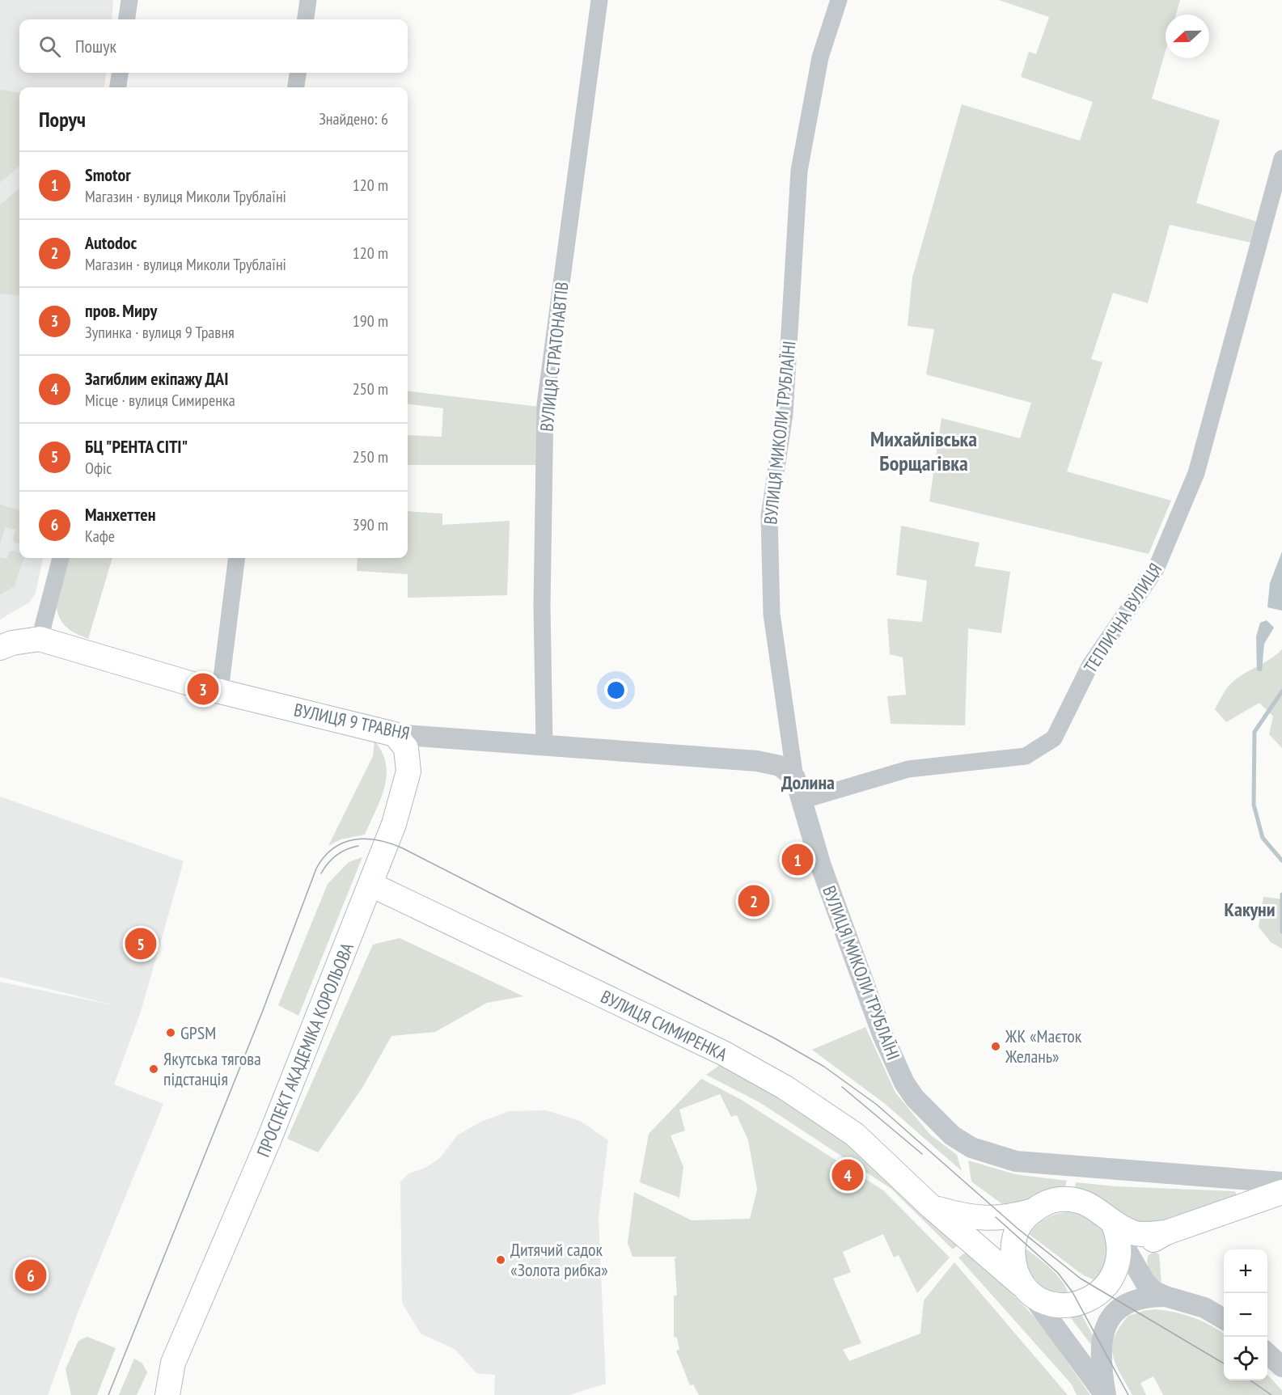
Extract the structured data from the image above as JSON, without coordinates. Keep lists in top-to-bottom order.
{
  "streets": {
    "main road": ["ВУЛИЦЯ 9 ТРАВНЯ", "ВУЛИЦЯ СИМИРЕНКА", "ПРОСПЕКТ АКАДЕМІКА КОРОЛЬОВА"],
    "street": ["ВУЛИЦЯ СТРАТОНАВТІВ", "ВУЛИЦЯ МИКОЛИ ТРУБЛАЇНІ", "ТЕПЛИЧНА ВУЛИЦЯ"]
  },
  "crossings": [
    ["ВУЛИЦЯ СТРАТОНАВТІВ", "ВУЛИЦЯ 9 ТРАВНЯ"],
    ["ВУЛИЦЯ МИКОЛИ ТРУБЛАЇНІ", "ТЕПЛИЧНА ВУЛИЦЯ"],
    ["ВУЛИЦЯ МИКОЛИ ТРУБЛАЇНІ", "ВУЛИЦЯ 9 ТРАВНЯ"],
    ["ВУЛИЦЯ 9 ТРАВНЯ", "ПРОСПЕКТ АКАДЕМІКА КОРОЛЬОВА"],
    ["ВУЛИЦЯ СИМИРЕНКА", "ПРОСПЕКТ АКАДЕМІКА КОРОЛЬОВА"]
  ],
  "districts": ["Михайлівська Борщагівка", "Долина", "Какуни"],
  "places": [
    "GPSM",
    "ЖК «Маєток Желань»",
    "Якутська тягова підстанція",
    "Дитячий садок «Золота рибка»"
  ],
  "north": "left",
  "page": {
    "search": "Пошук",
    "heading": ["Поруч", "Знайдено: 6"],
    "list": [
      {
        "mark": "1",
        "name": "Smotor",
        "note": "Магазин · вулиця Миколи Трублаїні",
        "value": "120 m"
      },
      {
        "mark": "2",
        "name": "Autodoc",
        "note": "Магазин · вулиця Миколи Трублаїні",
        "value": "120 m"
      },
      {
        "mark": "3",
        "name": "пров. Миру",
        "note": "Зупинка · вулиця 9 Травня",
        "value": "190 m"
      },
      {
        "mark": "4",
        "name": "Загиблим екіпажу ДАІ",
        "note": "Місце · вулиця Симиренка",
        "value": "250 m"
      },
      {
        "mark": "5",
        "name": "БЦ \"РЕНТА СІТІ\"",
        "note": "Офіс",
        "value": "250 m"
      },
      {
        "mark": "6",
        "name": "Манхеттен",
        "note": "Кафе",
        "value": "390 m"
      }
    ],
    "pins": [
      "3",
      "1",
      "2",
      "5",
      "4",
      "6"
    ],
    "map_buttons": ["+", "−"]
  }
}
